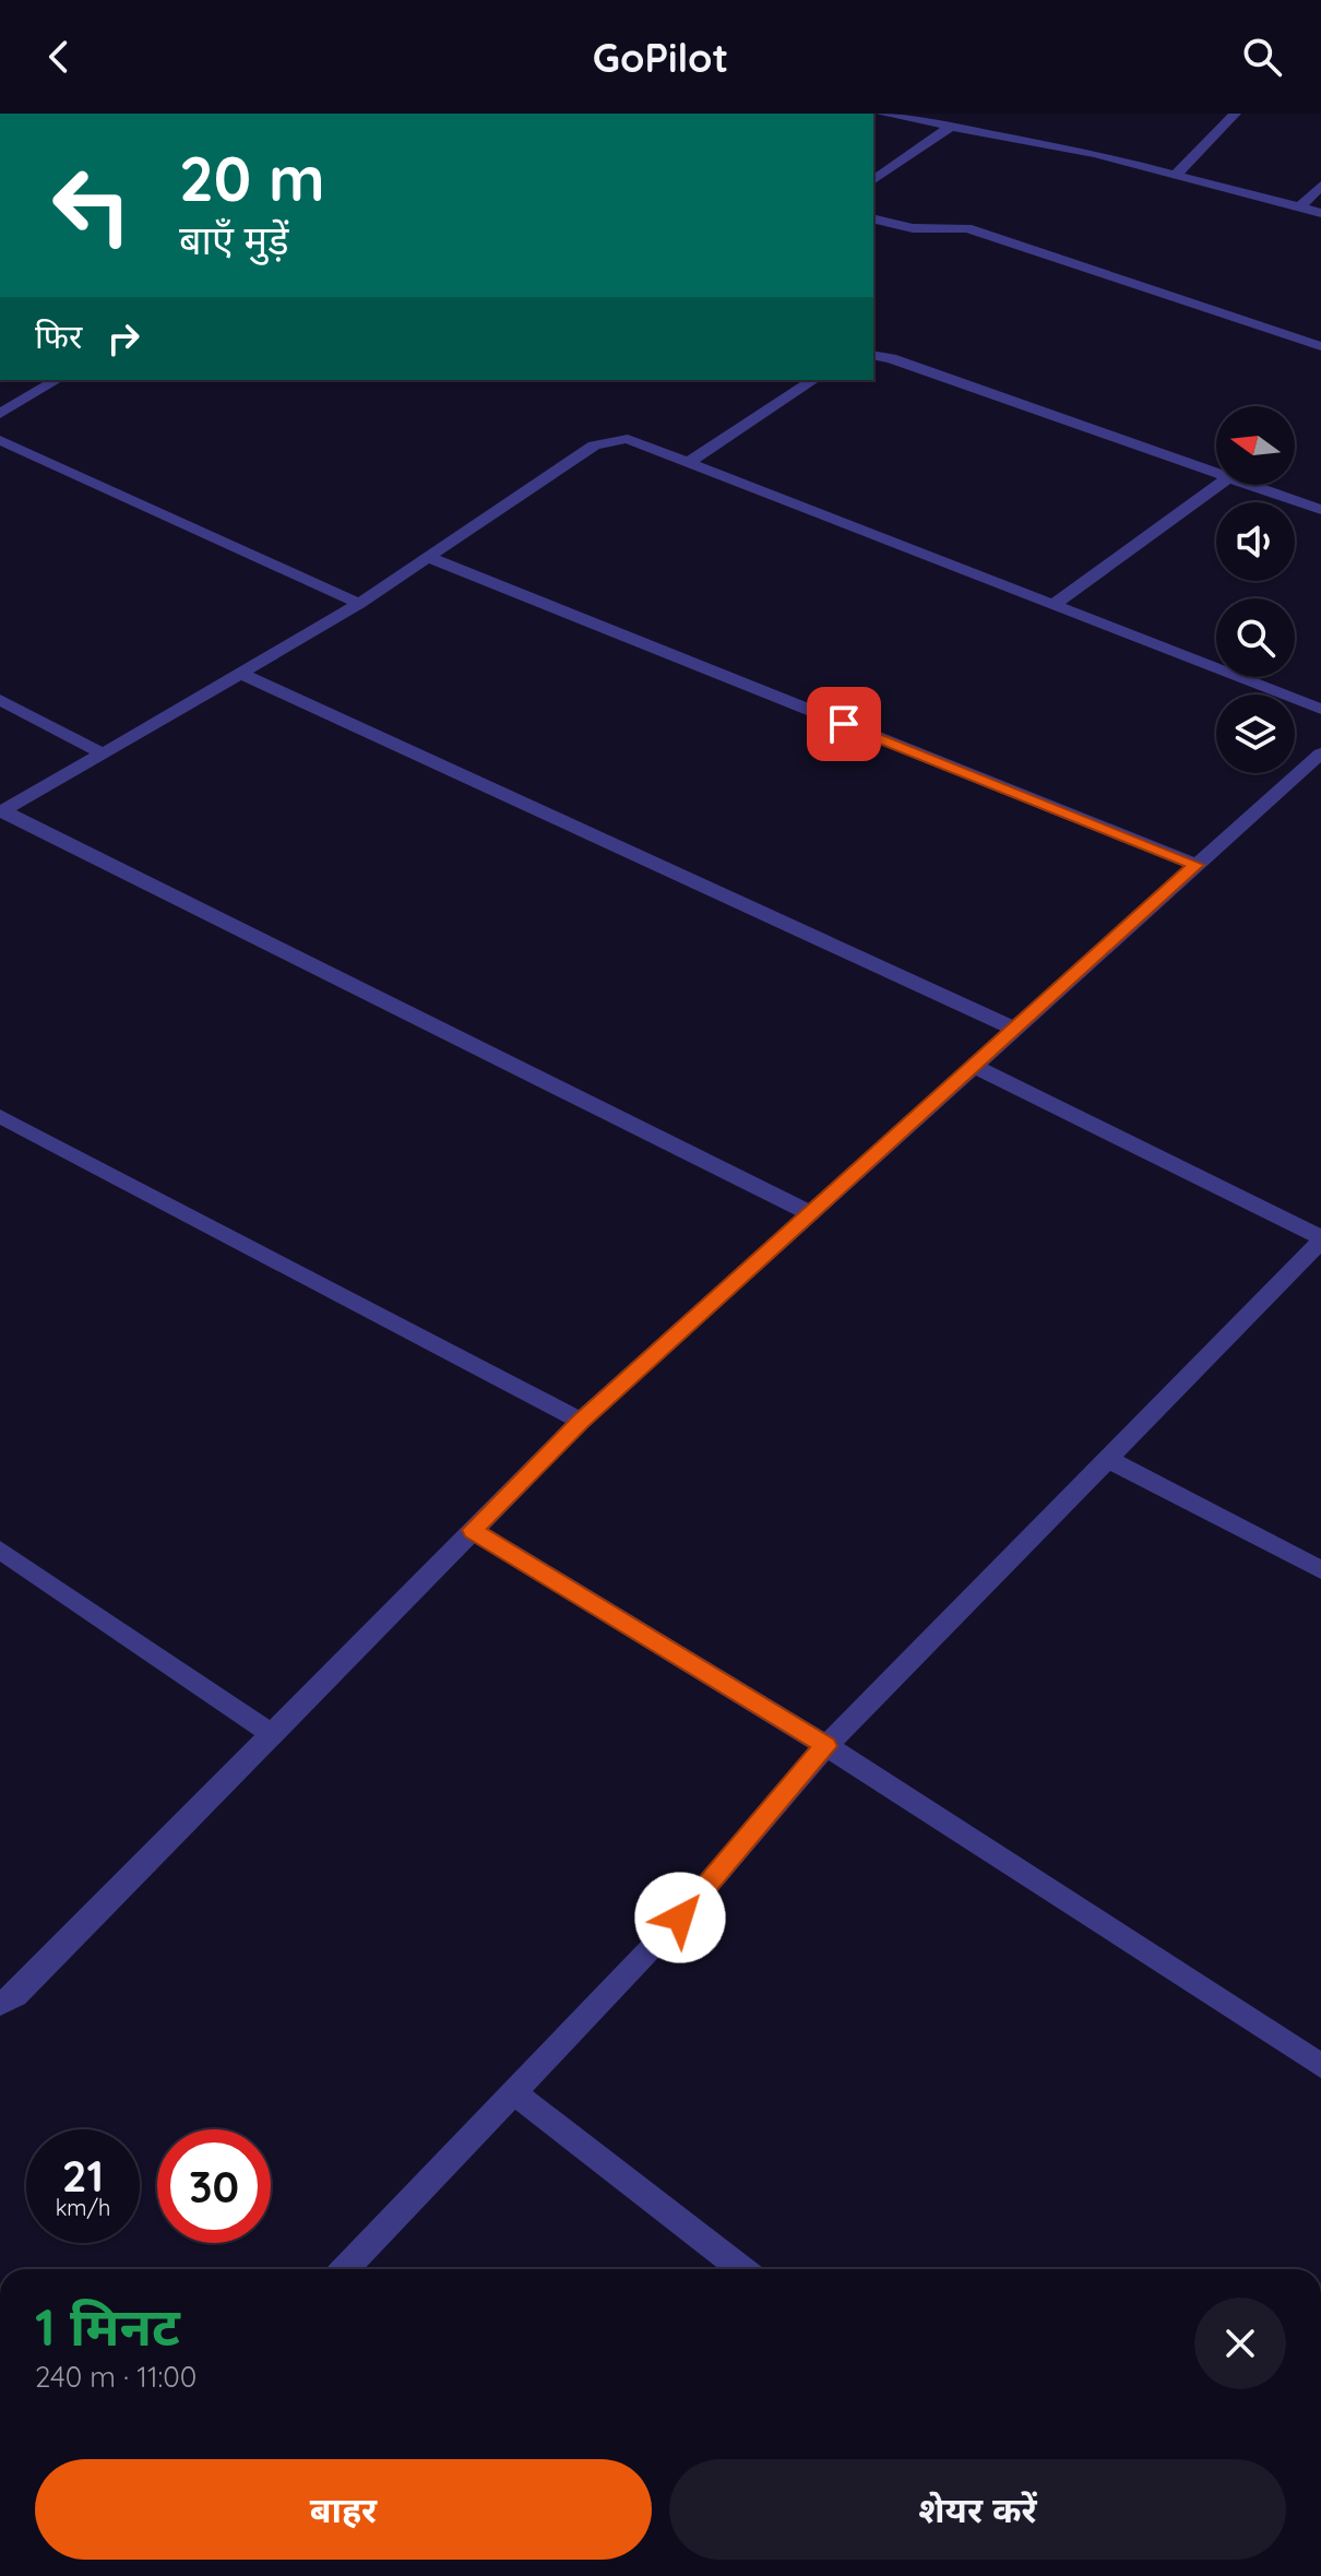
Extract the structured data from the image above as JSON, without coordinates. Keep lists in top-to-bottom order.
{
  "north": "left",
  "page": {
    "header": "GoPilot",
    "turn": ["20 m", "बाएँ मुड़ें"],
    "then": "फिर",
    "speed": "21 km/h",
    "limit": "30",
    "heading": ["1 मिनट", "240 m · 11:00"],
    "buttons": ["बाहर", "शेयर करें"]
  }
}
